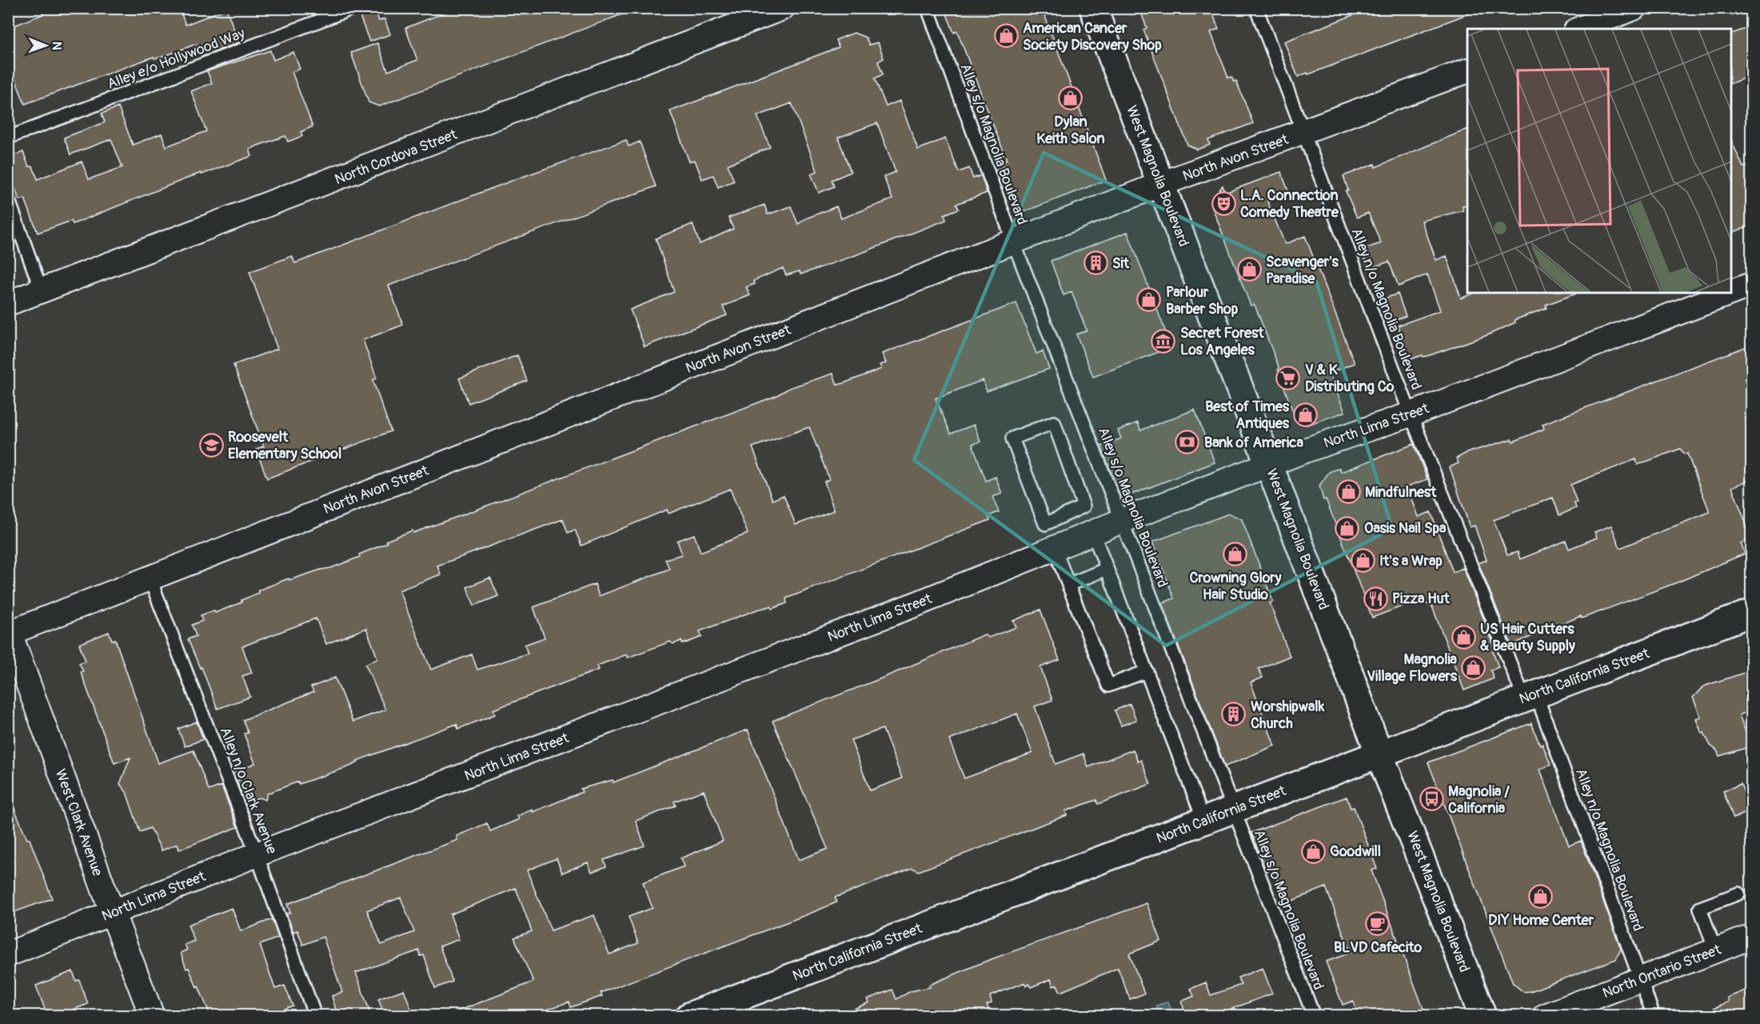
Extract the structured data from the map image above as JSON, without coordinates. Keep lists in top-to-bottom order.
{
  "streets": {
    "street": [
      "North Cordova Street",
      "North Avon Street",
      "West Magnolia Boulevard",
      "North Lima Street",
      "North California Street",
      "West Clark Avenue",
      "North Ontario Street"
    ],
    "lane": [
      "Alley e/o Hollywood Way",
      "Alley s/o Magnolia Boulevard",
      "Alley n/o Magnolia Boulevard",
      "Alley n/o Clark Avenue"
    ]
  },
  "crossings": [
    ["Alley s/o Magnolia Boulevard", "North Avon Street"],
    ["Alley s/o Magnolia Boulevard", "North Lima Street"],
    ["Alley s/o Magnolia Boulevard", "North California Street"],
    ["North Avon Street", "West Magnolia Boulevard"],
    ["North Avon Street", "Alley n/o Magnolia Boulevard"],
    ["North Avon Street", "Alley n/o Clark Avenue"],
    ["North Avon Street", "West Clark Avenue"],
    ["West Magnolia Boulevard", "North Lima Street"],
    ["West Magnolia Boulevard", "North California Street"],
    ["Alley n/o Magnolia Boulevard", "North Lima Street"],
    ["Alley n/o Magnolia Boulevard", "North California Street"],
    ["Alley n/o Magnolia Boulevard", "North Ontario Street"],
    ["North Lima Street", "Alley n/o Clark Avenue"],
    ["North Lima Street", "West Clark Avenue"]
  ],
  "places": {
    "shop": [
      "American Cancer Society Discovery Shop",
      "Dylan Keith Salon",
      "Scavenger's Paradise",
      "Parlour Barber Shop",
      "Best of Times Antiques",
      "Mindfulnest",
      "Oasis Nail Spa",
      "Crowning Glory Hair Studio",
      "It's a Wrap",
      "US Hair Cutters & Beauty Supply",
      "Magnolia Village Flowers",
      "Goodwill",
      "DIY Home Center"
    ],
    "theatre": ["L.A. Connection Comedy Theatre"],
    "building": ["Sit", "Worshipwalk Church"],
    "museum": ["Secret Forest Los Angeles"],
    "supermarket": ["V & K Distributing Co"],
    "bank": ["Bank of America"],
    "school or university": ["Roosevelt Elementary School"],
    "restaurant": ["Pizza Hut"],
    "bus stop": ["Magnolia / California"],
    "cafe": ["BLVD Cafecito"]
  },
  "north": "right"
}
